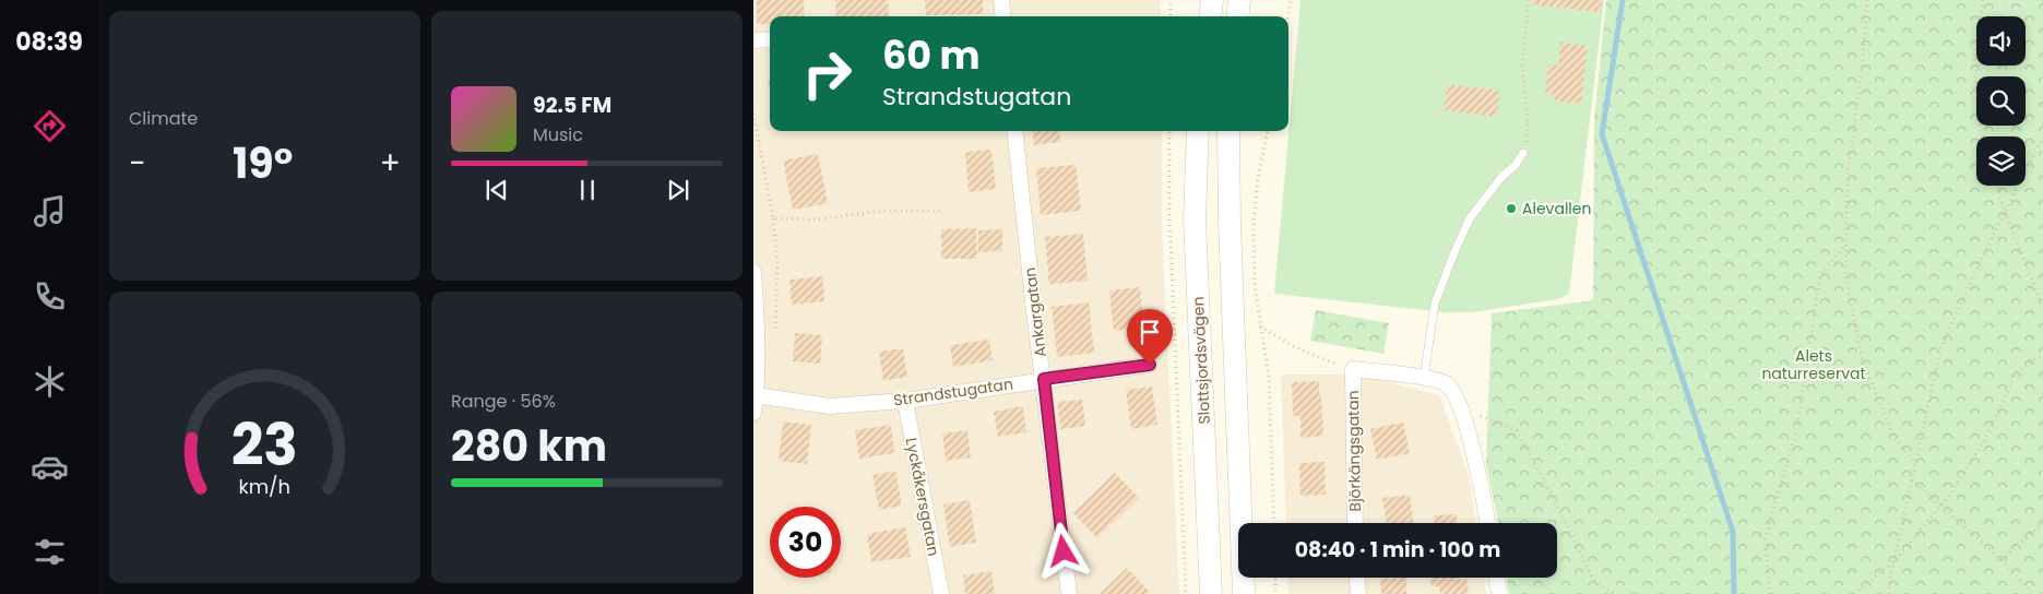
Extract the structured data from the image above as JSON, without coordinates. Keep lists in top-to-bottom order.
{
  "streets": {
    "main road": ["Slottsjordsvägen"],
    "street": [
      "Ankargatan",
      "Strandstugatan",
      "Björkängsgatan",
      "Lyckåkersgatan"
    ]
  },
  "crossings": [
    ["Ankargatan", "Strandstugatan"],
    ["Strandstugatan", "Lyckåkersgatan"]
  ],
  "parks": ["Alets naturreservat"],
  "places": ["Alevallen"],
  "page": {
    "tabs": "08:39",
    "tile": [
      "Climate",
      ["Range · 56%", "280 km"]
    ],
    "turn": ["60 m", "Strandstugatan"],
    "song": ["92.5 FM", "Music"],
    "heat": ["−", "19°", "+"],
    "limit": "30",
    "trip": "08:40 · 1 min · 100 m",
    "gauge": ["23", "km/h"]
  }
}
